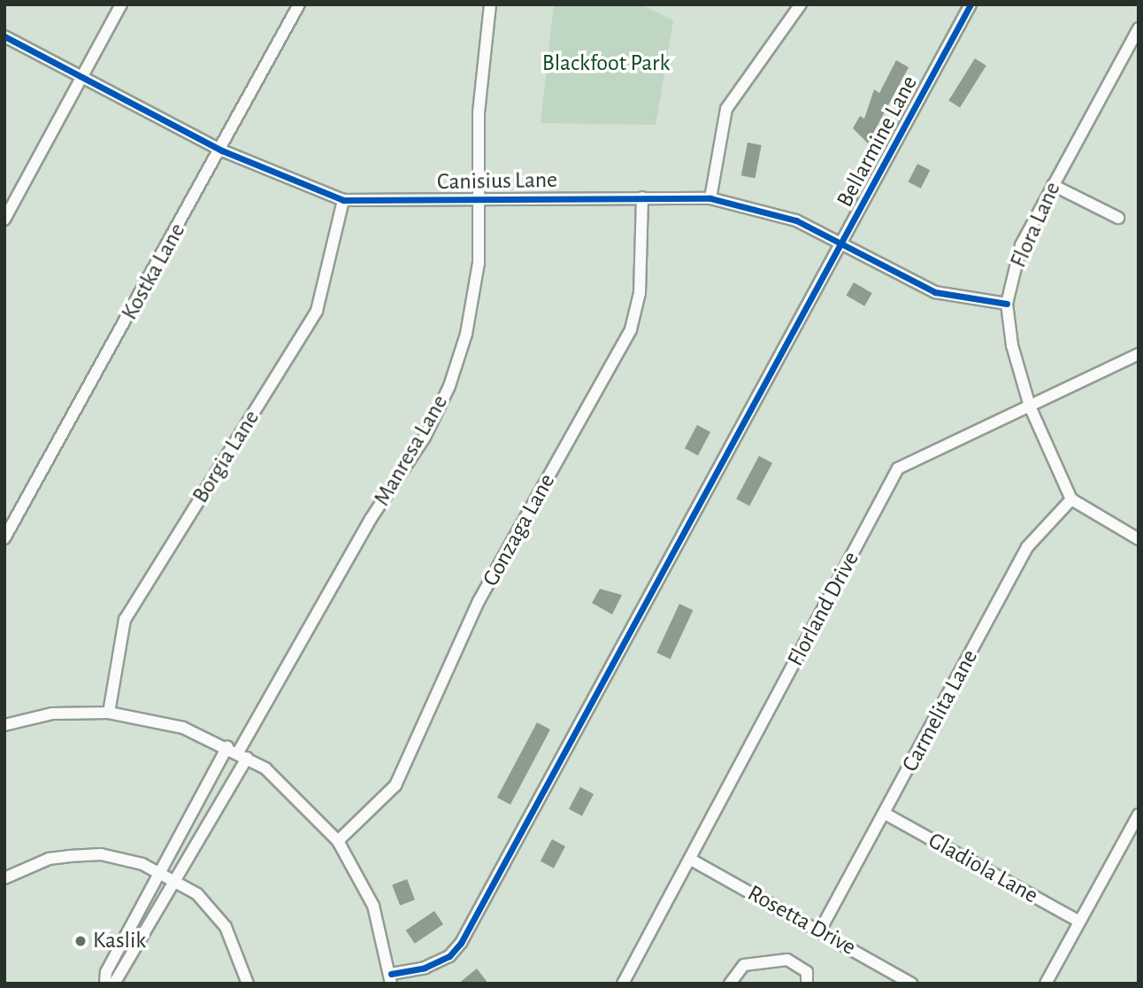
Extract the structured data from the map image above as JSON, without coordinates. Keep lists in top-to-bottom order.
{
  "streets": {
    "street": [
      "Bellarmine Lane",
      "Canisius Lane",
      "Flora Lane",
      "Kostka Lane",
      "Manresa Lane",
      "Borgia Lane",
      "Gonzaga Lane",
      "Florland Drive",
      "Carmelita Lane",
      "Gladiola Lane",
      "Rosetta Drive"
    ]
  },
  "crossings": [
    ["Bellarmine Lane", "Canisius Lane"],
    ["Canisius Lane", "Flora Lane"],
    ["Canisius Lane", "Kostka Lane"],
    ["Canisius Lane", "Manresa Lane"],
    ["Canisius Lane", "Borgia Lane"],
    ["Canisius Lane", "Gonzaga Lane"],
    ["Flora Lane", "Florland Drive"],
    ["Flora Lane", "Carmelita Lane"],
    ["Florland Drive", "Rosetta Drive"],
    ["Carmelita Lane", "Gladiola Lane"],
    ["Carmelita Lane", "Rosetta Drive"]
  ],
  "parks": ["Blackfoot Park"],
  "places": ["Kaslik"]
}
